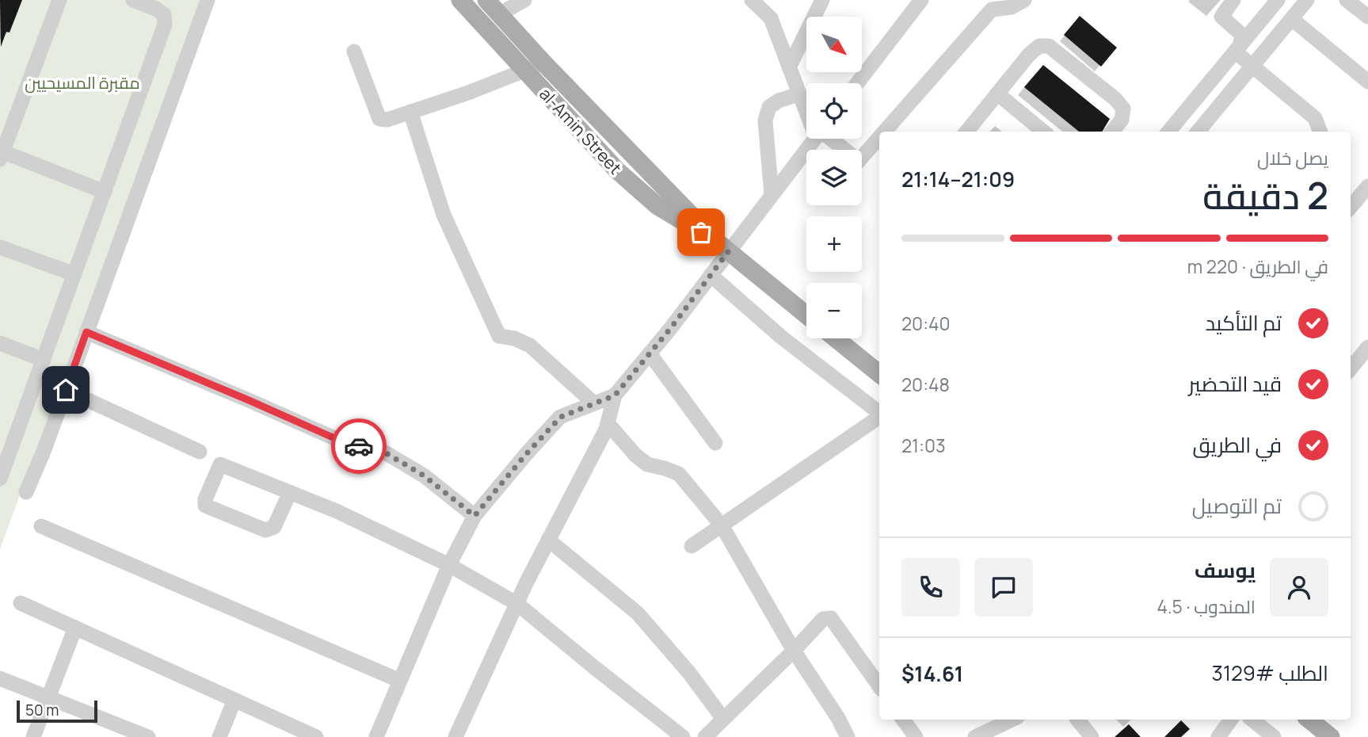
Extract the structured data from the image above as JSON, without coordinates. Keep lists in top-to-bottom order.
{
  "streets": {
    "main road": ["al-Amin Street"]
  },
  "parks": ["مقبرة المسيحيين"],
  "scale_bar": "50 m",
  "north": "bottom right",
  "page": {
    "map_buttons": ["+", "−"],
    "heading": ["2 دقيقة", "يصل خلال", "21:09–21:14"],
    "panel": [
      "يوسف",
      "المندوب · 4.5",
      "الطلب #3129",
      "$14.61"
    ],
    "bar": "في الطريق · 220 m",
    "list": [
      ["تم التأكيد", "20:40"],
      ["قيد التحضير", "20:48"],
      ["في الطريق", "21:03"],
      "تم التوصيل"
    ],
    "scale": "50 m"
  }
}
